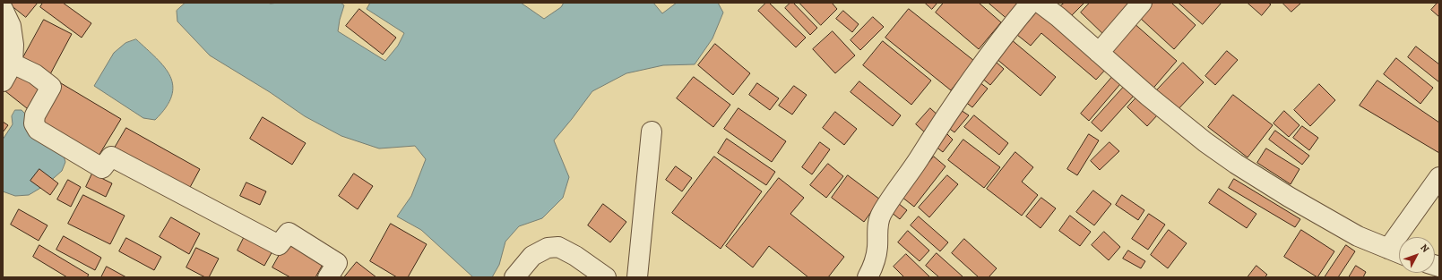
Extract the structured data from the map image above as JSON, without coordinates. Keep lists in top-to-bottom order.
{
  "north": "top right"
}
